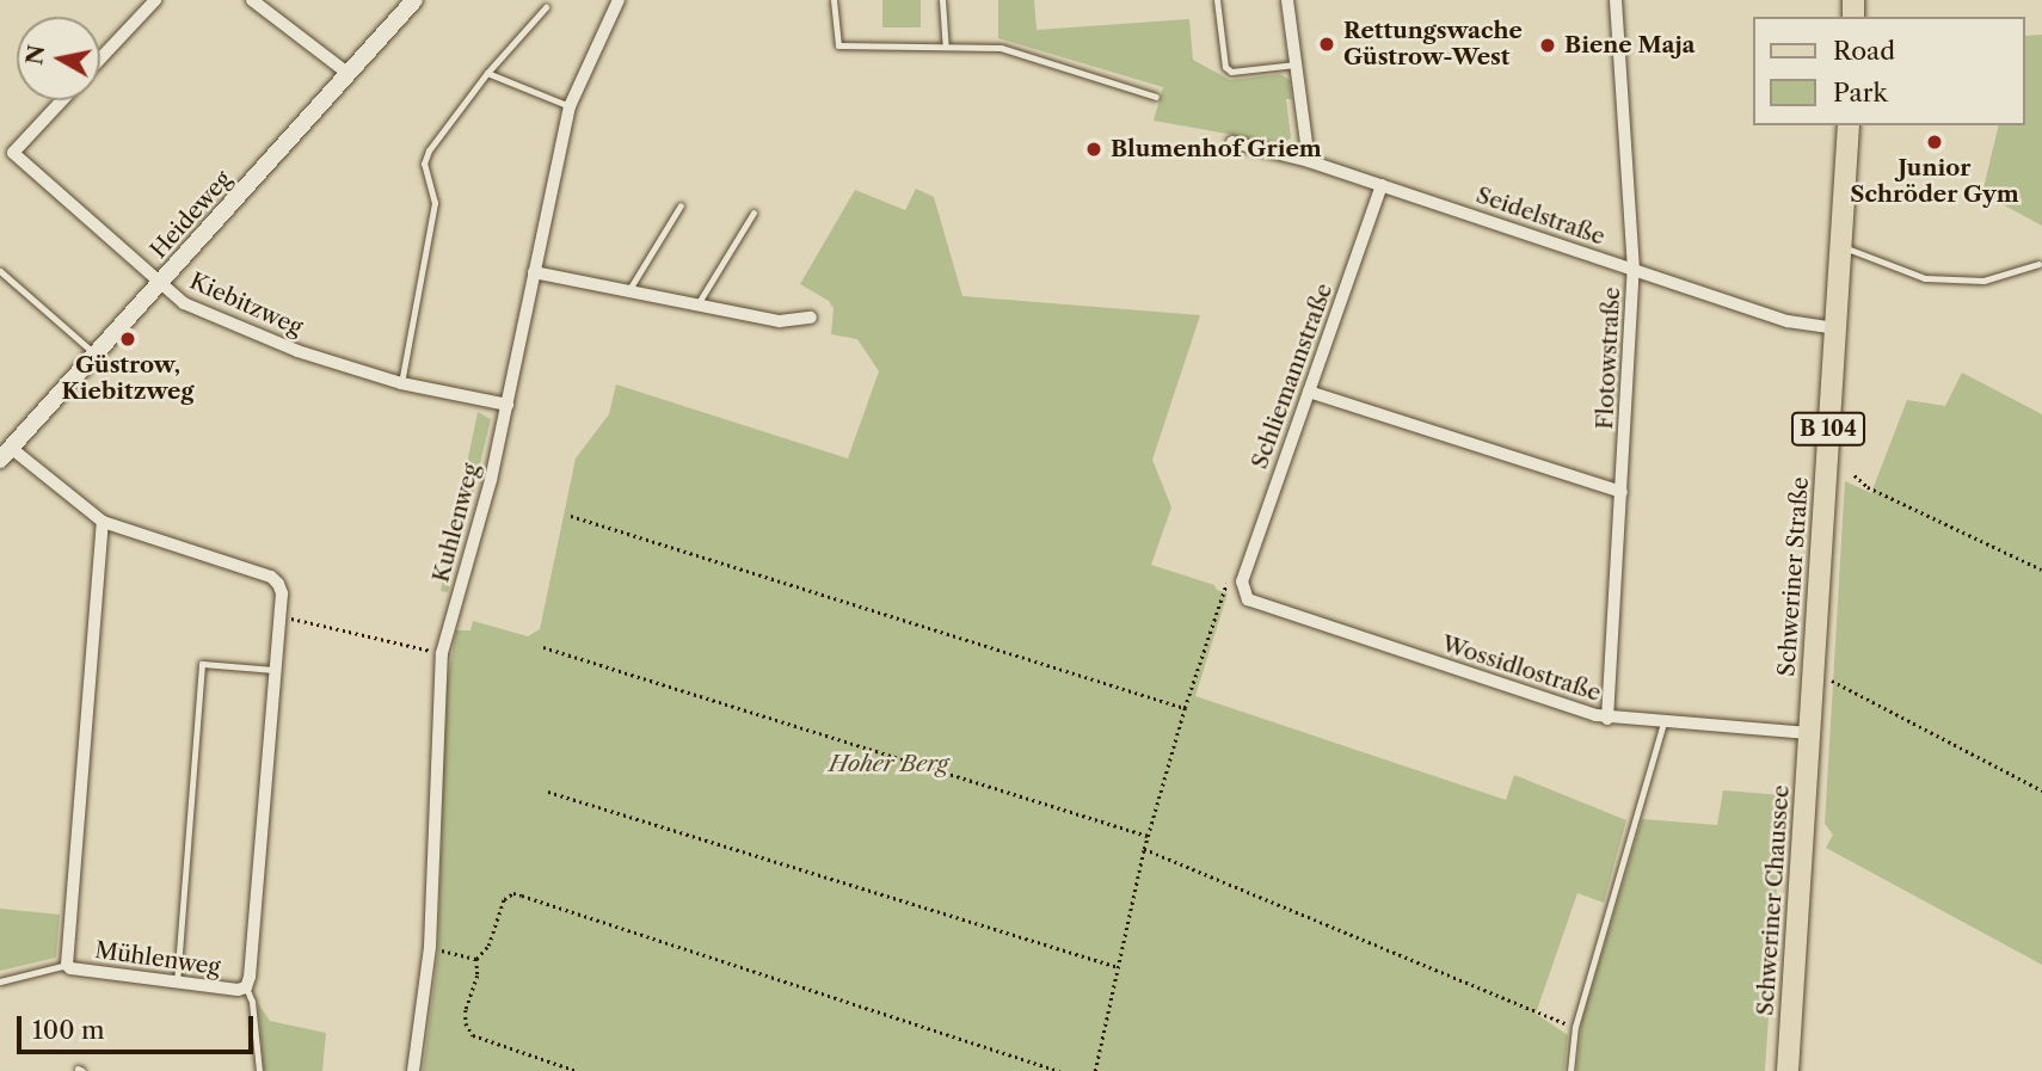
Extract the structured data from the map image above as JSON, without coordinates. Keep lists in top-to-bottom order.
{
  "streets": {
    "main road": ["B 104", "Schweriner Straße", "Schweriner Chaussee"],
    "street": [
      "Heideweg",
      "Seidelstraße",
      "Kiebitzweg",
      "Flotowstraße",
      "Schliemannstraße",
      "Kuhlenweg",
      "Wossidlostraße",
      "Mühlenweg"
    ]
  },
  "crossings": [
    ["Heideweg", "Kiebitzweg"],
    ["Heideweg", "Mühlenweg"],
    ["Seidelstraße", "Flotowstraße"],
    ["Seidelstraße", "Schliemannstraße"],
    ["Seidelstraße", "Schweriner Straße"],
    ["Kiebitzweg", "Kuhlenweg"],
    ["Flotowstraße", "Wossidlostraße"],
    ["Schliemannstraße", "Wossidlostraße"],
    ["Schweriner Straße", "Wossidlostraße"],
    ["Schweriner Straße", "Schweriner Chaussee"],
    ["Wossidlostraße", "Schweriner Chaussee"]
  ],
  "parks": ["Hoher Berg"],
  "places": [
    "Rettungswache Güstrow-West",
    "Biene Maja",
    "Junior Schröder Gym",
    "Blumenhof Griem",
    "Güstrow, Kiebitzweg"
  ],
  "legend": ["Road", "Park"],
  "scale_bar": "100 m",
  "north": "left"
}
